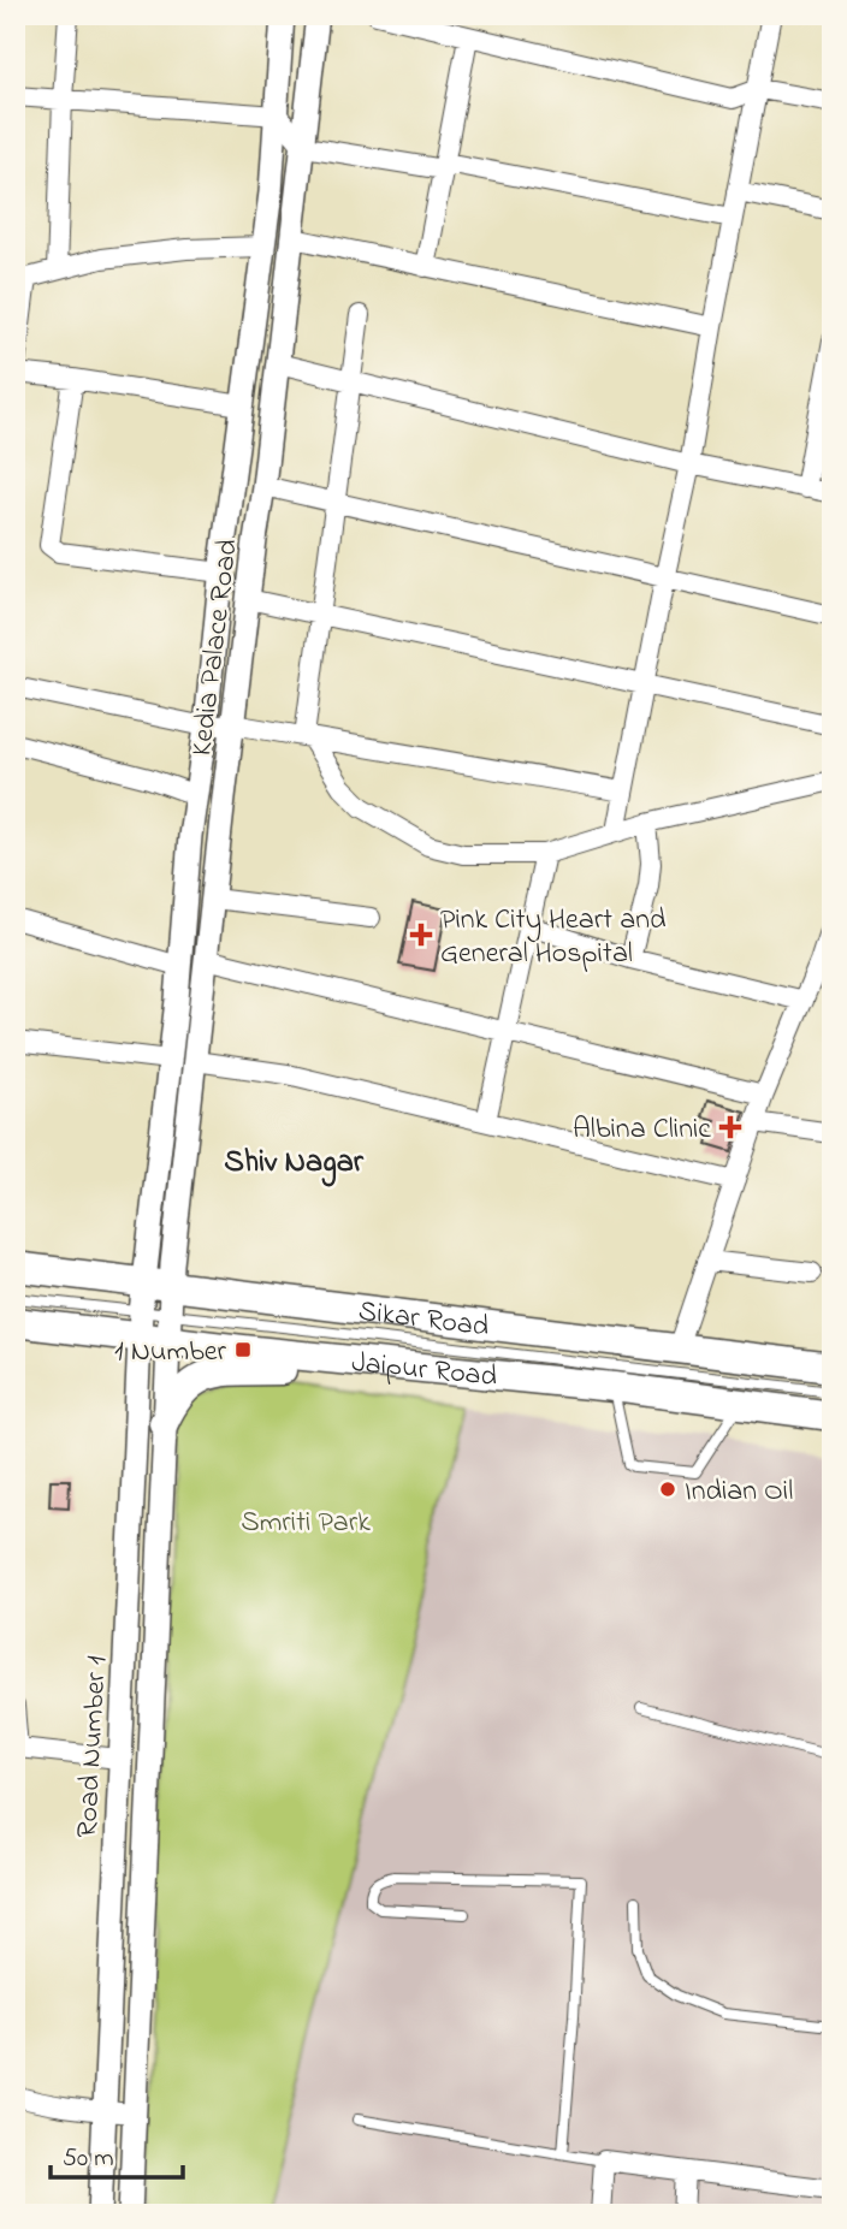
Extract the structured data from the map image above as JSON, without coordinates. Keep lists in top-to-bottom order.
{
  "streets": {
    "main road": ["Sikar Road", "Jaipur Road"],
    "street": ["Kedia Palace Road", "Road Number 1"]
  },
  "crossings": [
    ["Kedia Palace Road", "Sikar Road"],
    ["Kedia Palace Road", "Jaipur Road"],
    ["Kedia Palace Road", "Road Number 1"],
    ["Sikar Road", "Jaipur Road"],
    ["Sikar Road", "Road Number 1"],
    ["Jaipur Road", "Road Number 1"]
  ],
  "districts": ["Shiv Nagar"],
  "parks": ["Smriti Park"],
  "places": {
    "health": ["Pink City Heart and General Hospital", "Albina Clinic"],
    "transit": ["1 Number"],
    "other": ["Indian Oil"]
  },
  "scale_bar": "50 m"
}
